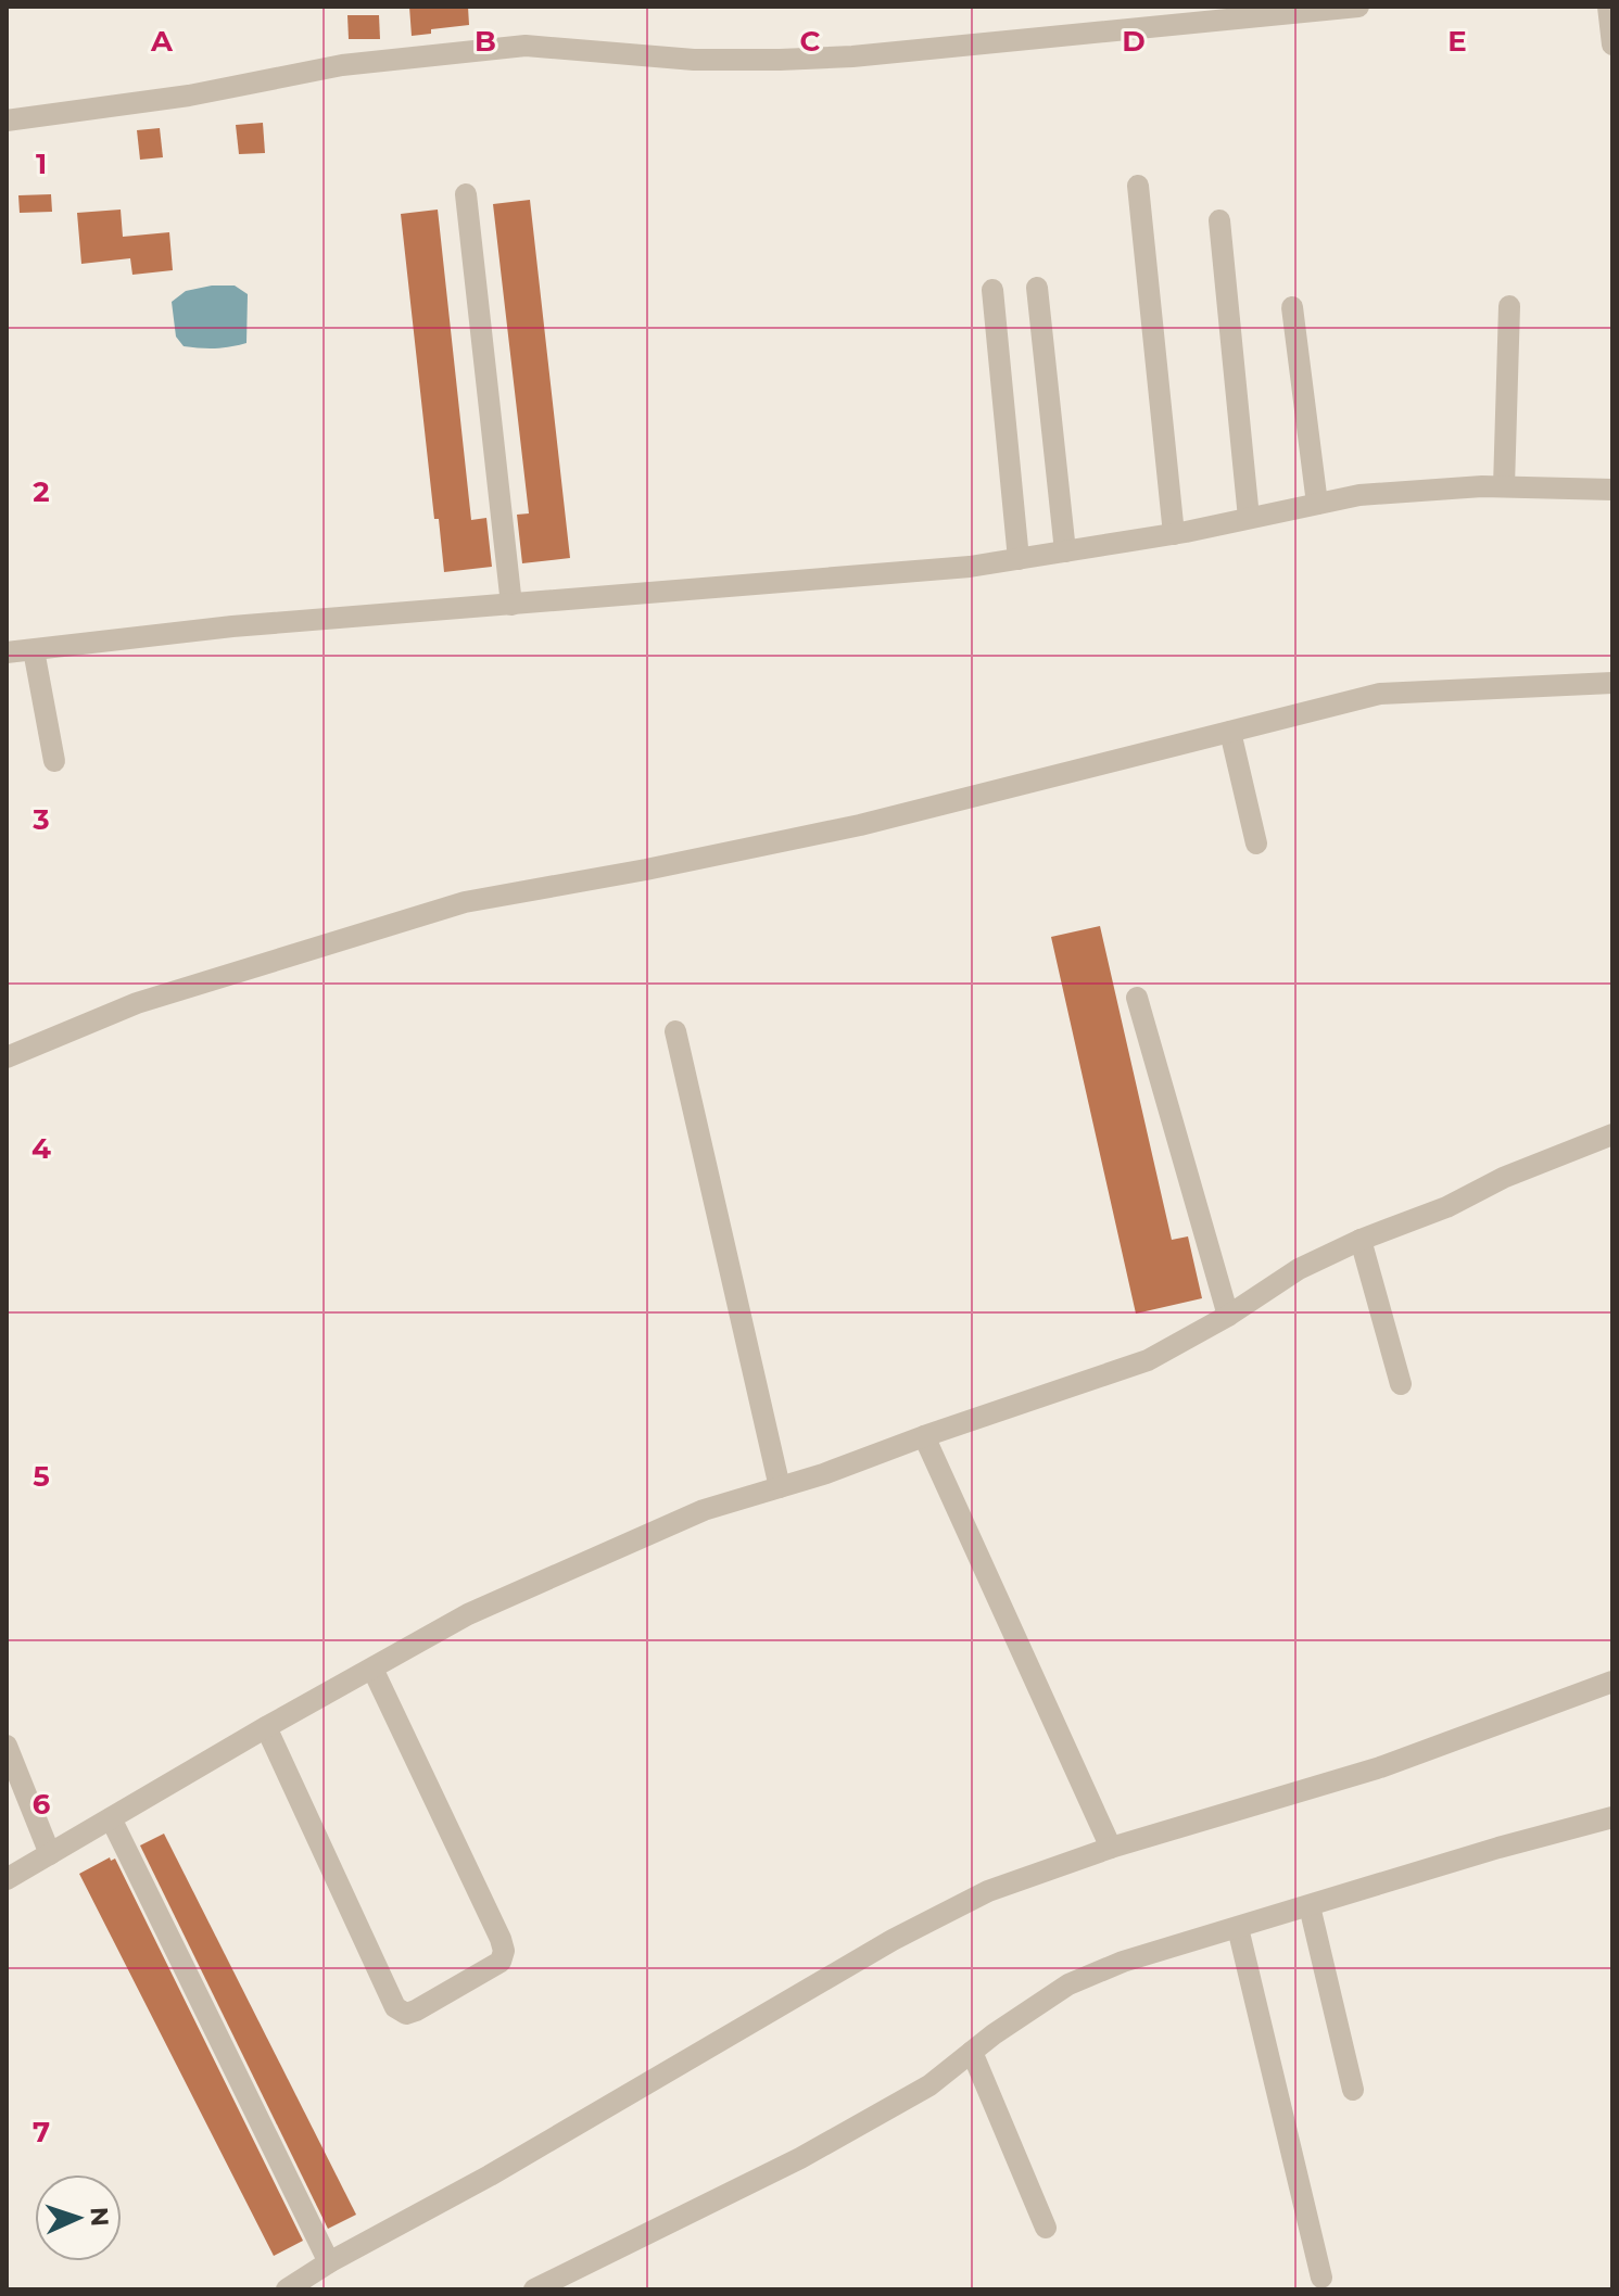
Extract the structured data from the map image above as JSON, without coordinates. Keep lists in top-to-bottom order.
{
  "north": "right",
  "grid": {
    "columns": [
      "A",
      "B",
      "C",
      "D",
      "E"
    ],
    "rows": [
      "1",
      "2",
      "3",
      "4",
      "5",
      "6",
      "7"
    ]
  }
}
